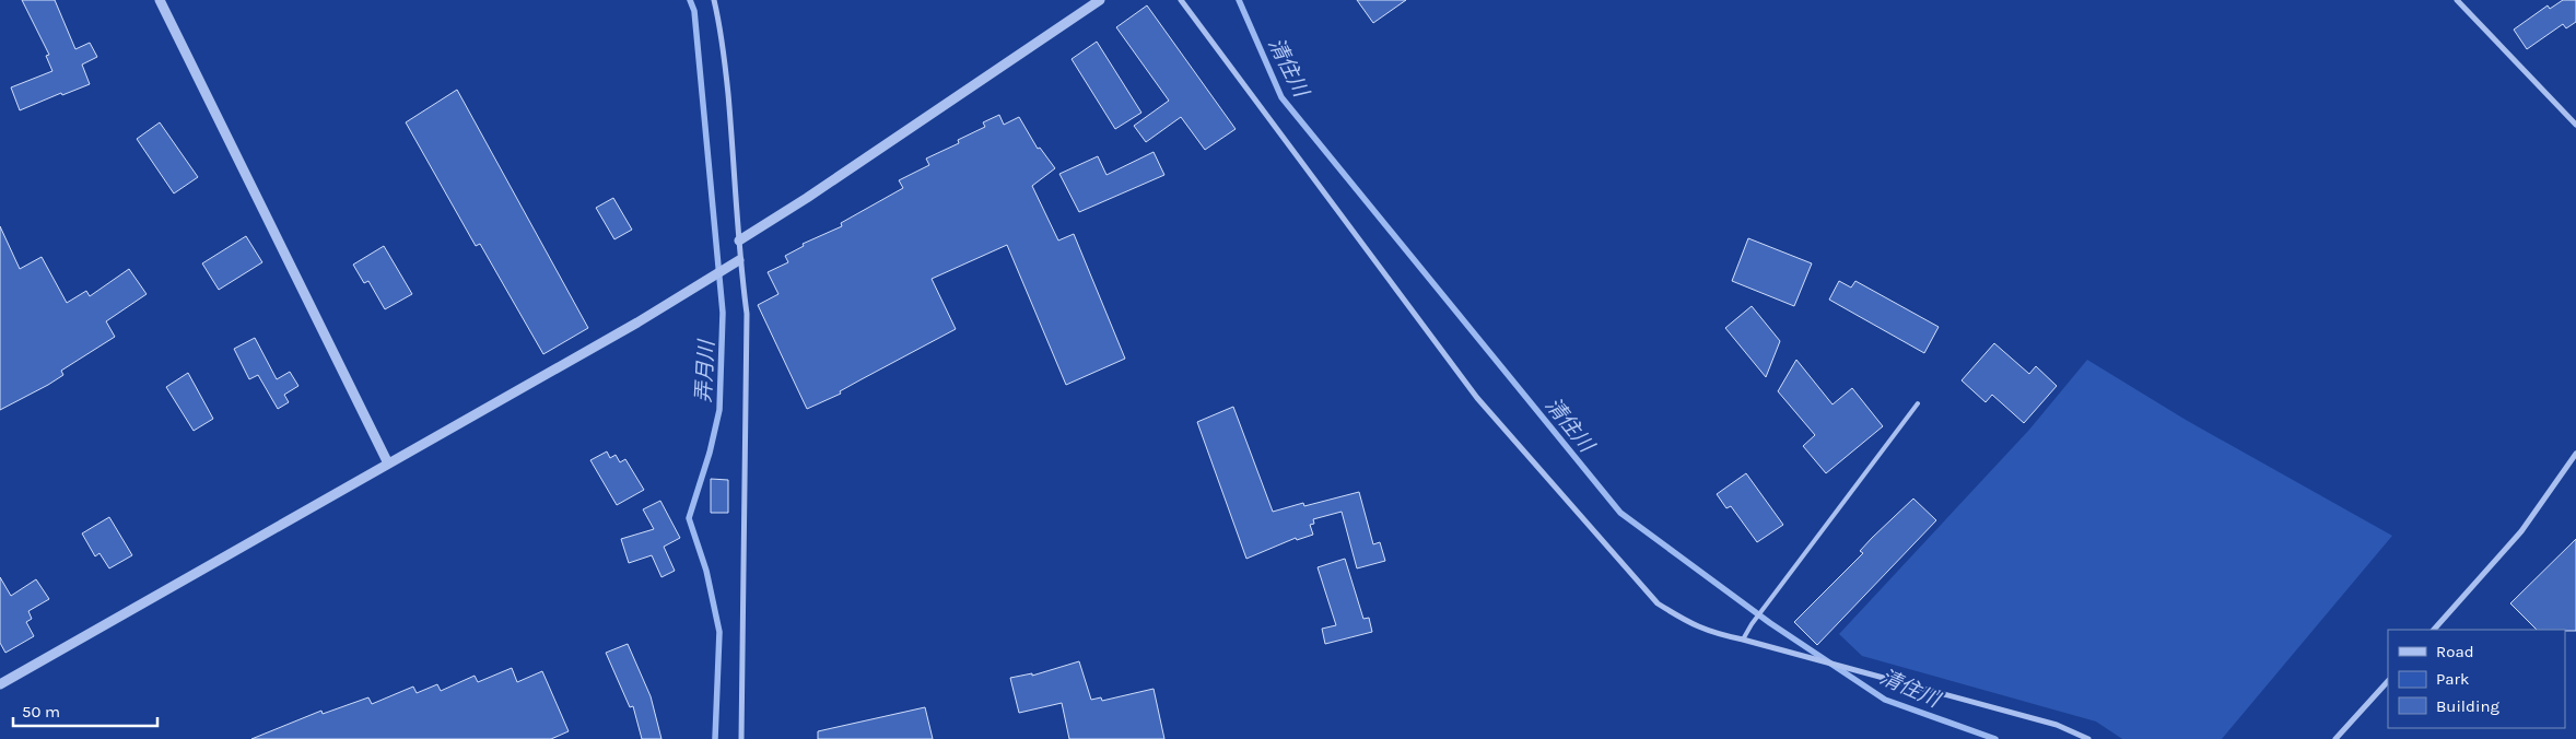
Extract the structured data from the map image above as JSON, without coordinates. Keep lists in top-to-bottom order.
{
  "water": ["清住川", "弄月川"],
  "legend": ["Road", "Park", "Building"],
  "scale_bar": "50 m"
}
